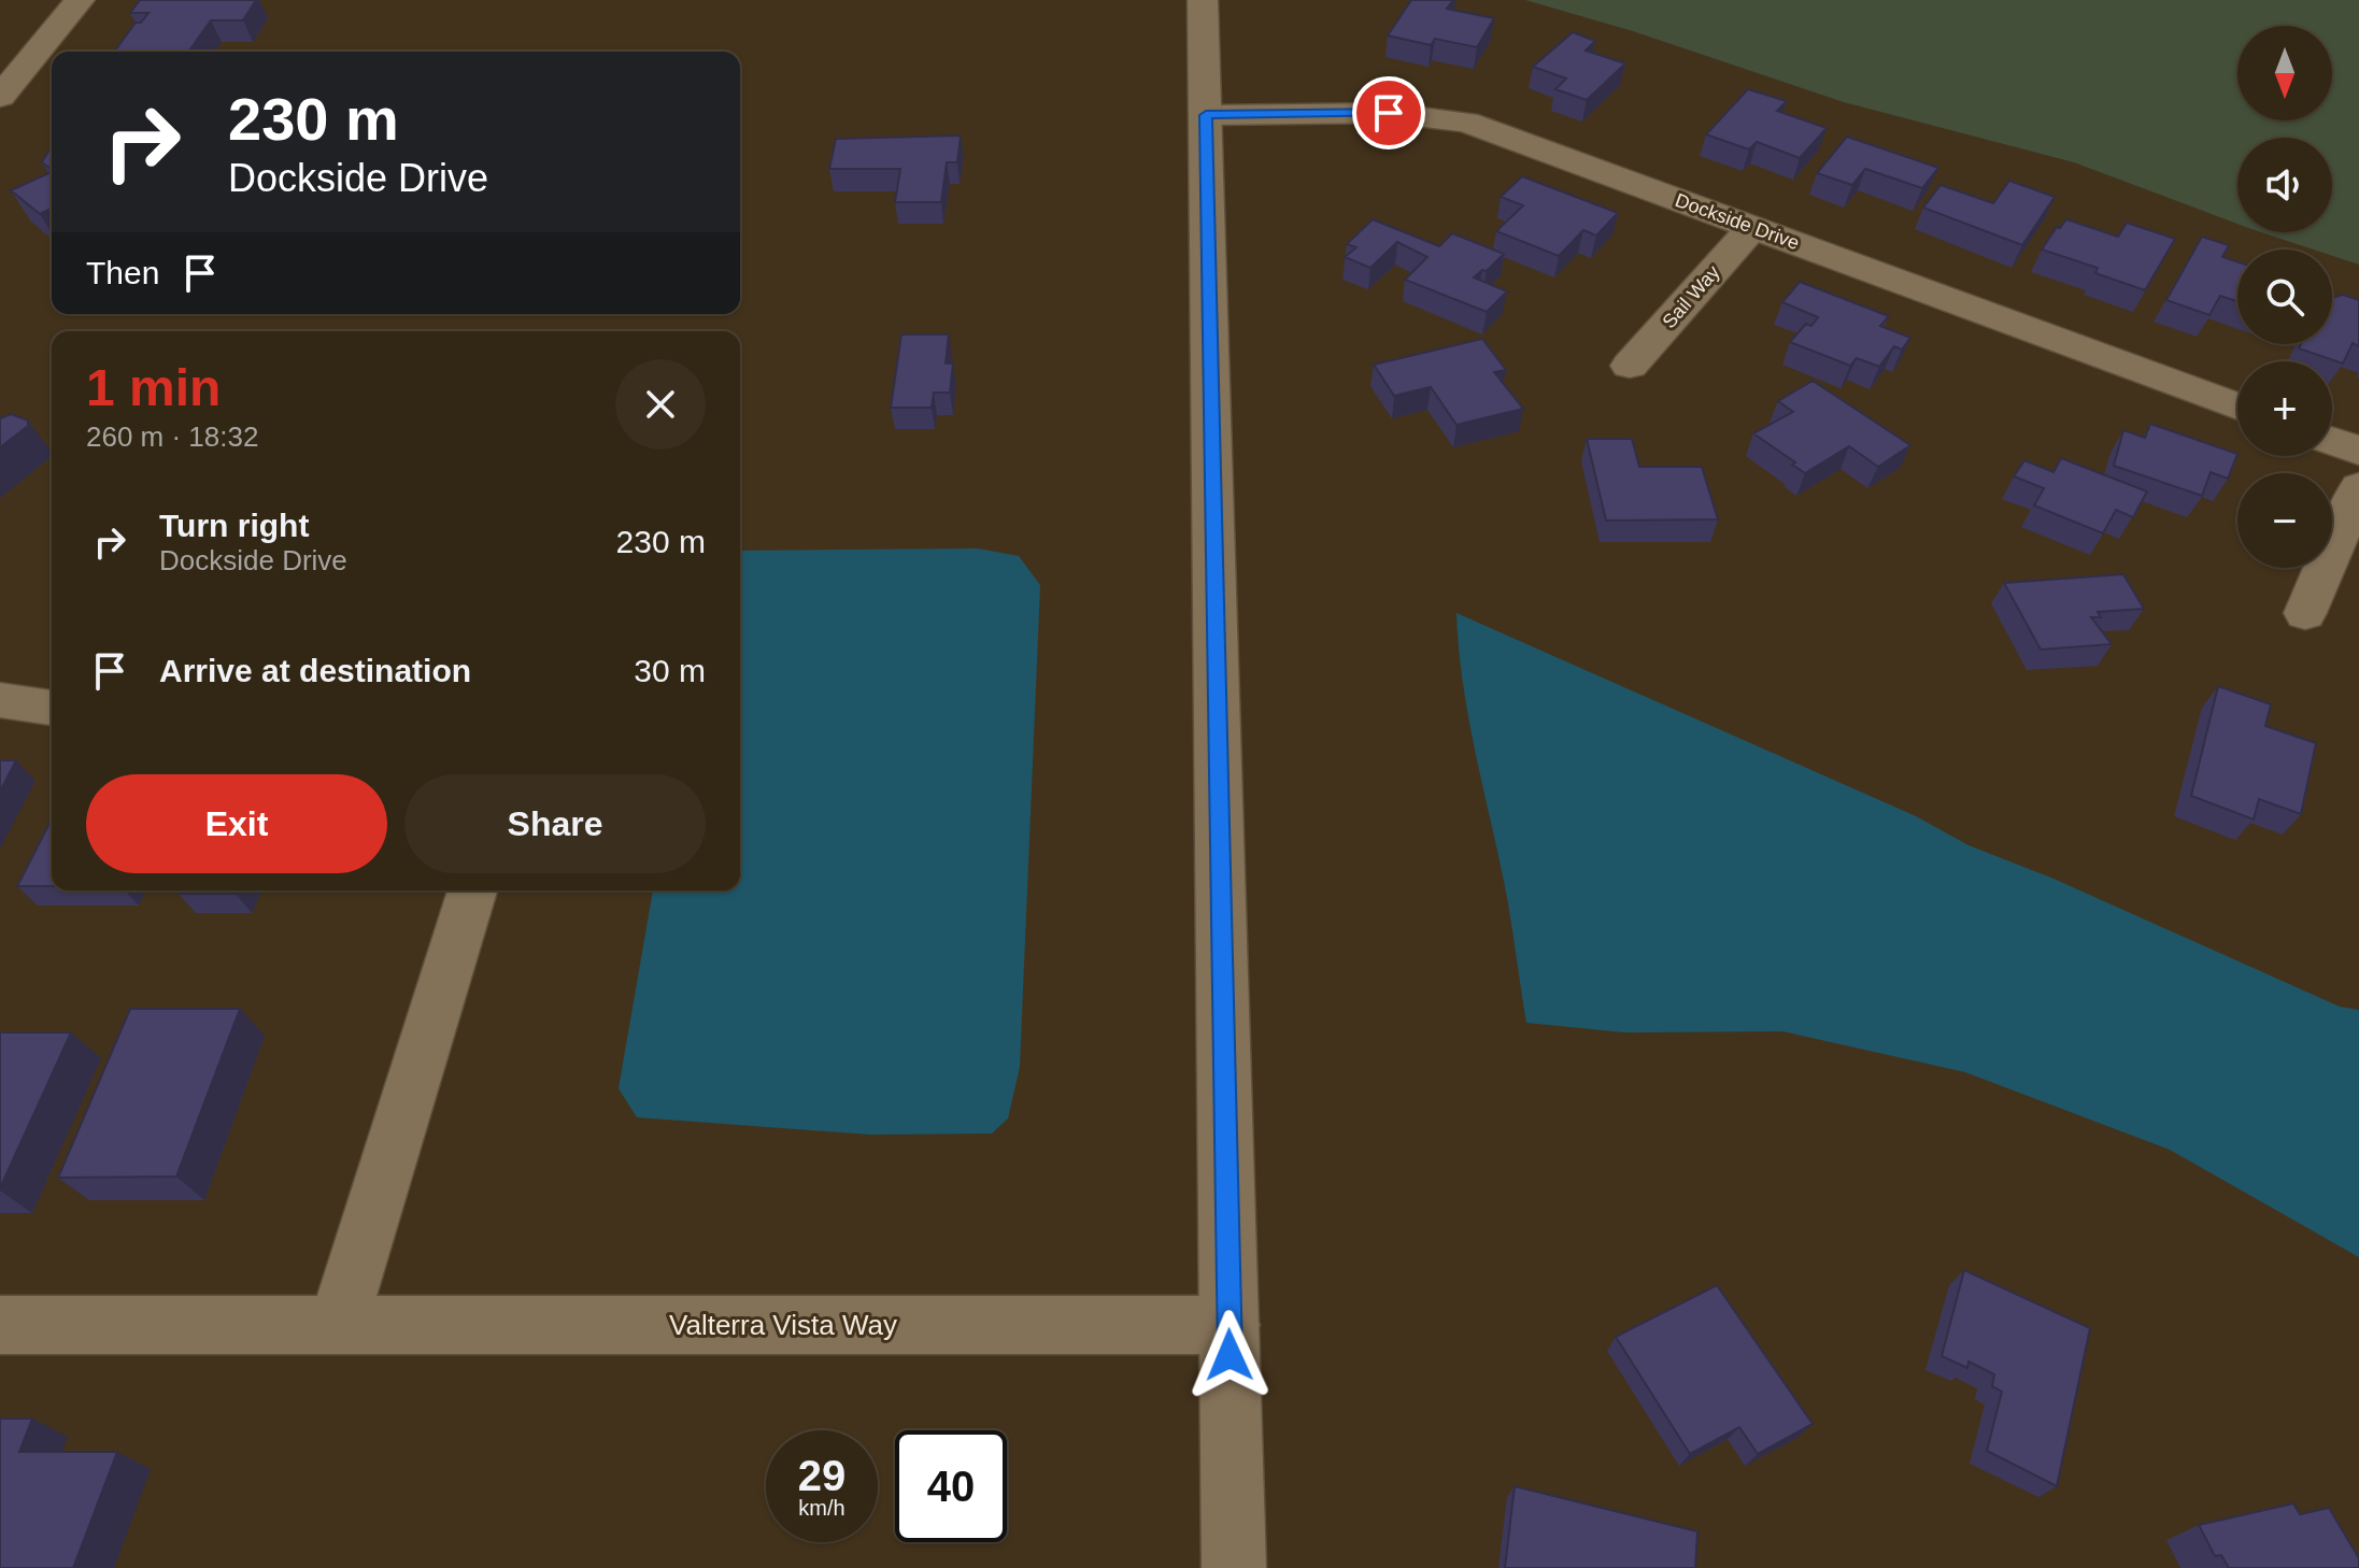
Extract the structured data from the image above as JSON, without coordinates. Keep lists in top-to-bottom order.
{
  "streets": {
    "street": ["Dockside Drive", "Sail Way", "Valterra Vista Way"]
  },
  "crossings": [
    ["Dockside Drive", "Sail Way"]
  ],
  "north": "bottom",
  "page": {
    "map_buttons": ["+", "−"],
    "turn": ["230 m", "Dockside Drive"],
    "then": "Then",
    "heading": ["1 min", "260 m · 18:32"],
    "list": [
      {
        "name": "Turn right",
        "note": "Dockside Drive",
        "value": "230 m"
      },
      {
        "name": "Arrive at destination",
        "value": "30 m"
      }
    ],
    "buttons": ["Exit", "Share"],
    "speed": "29 km/h",
    "limit": "40"
  }
}
